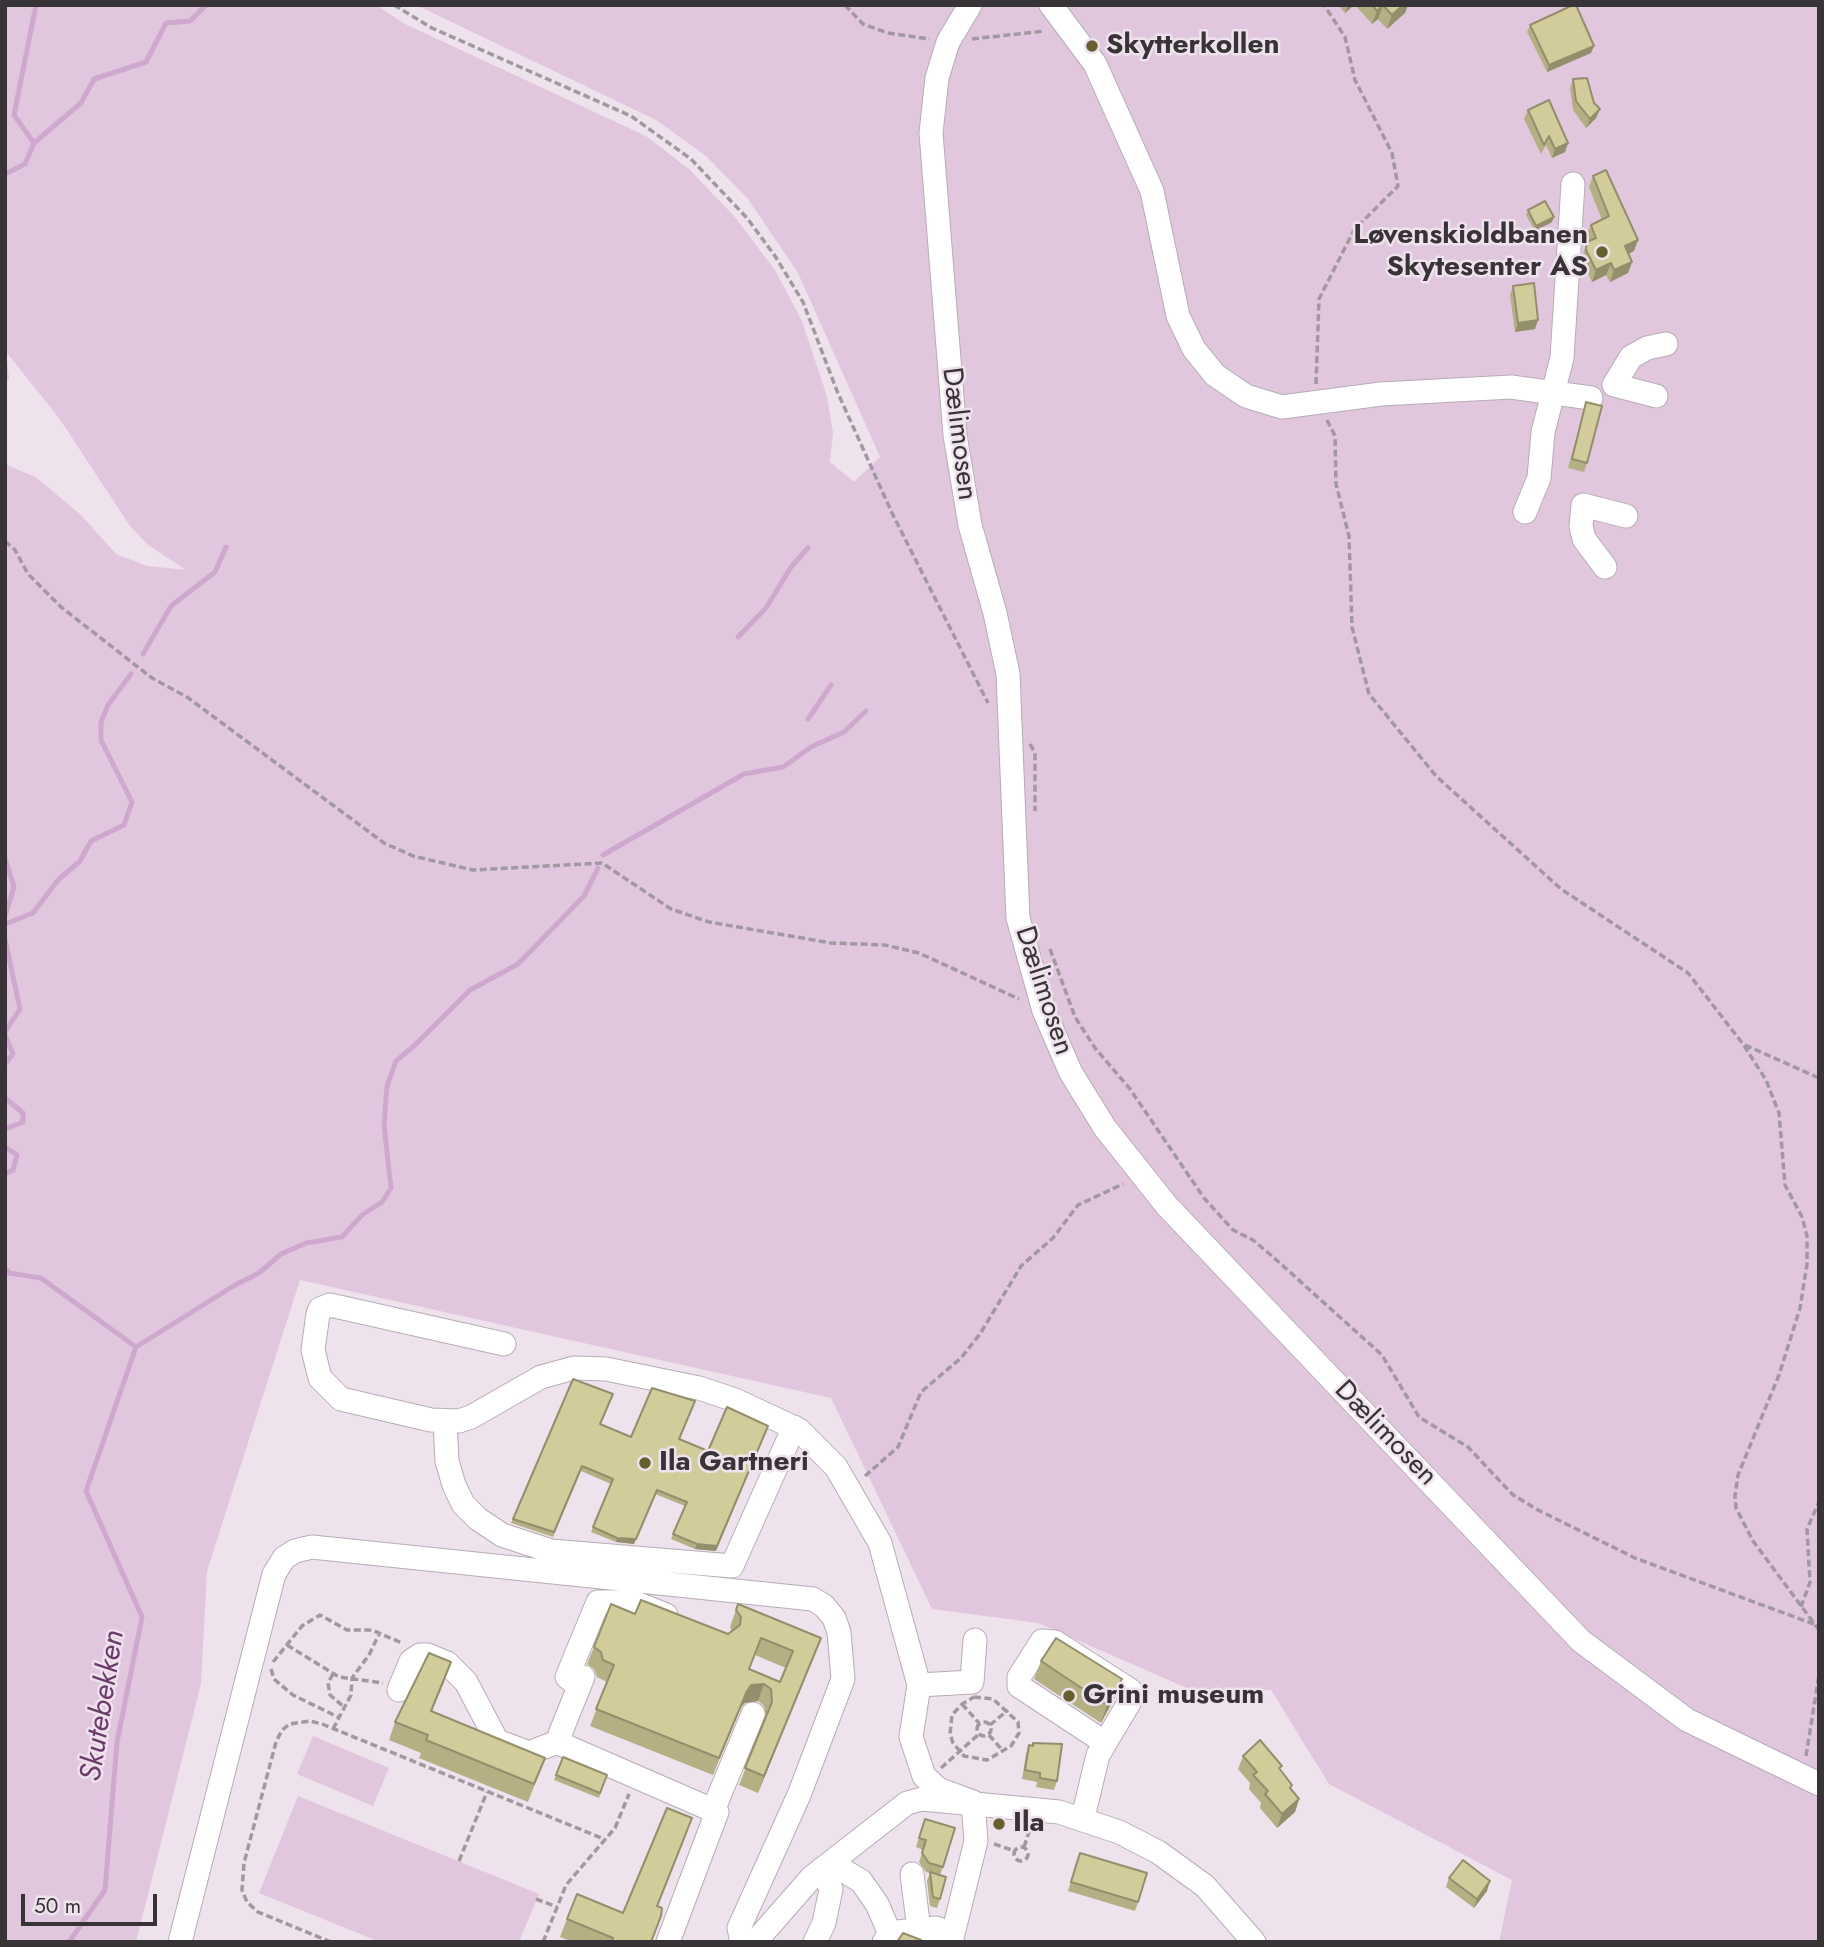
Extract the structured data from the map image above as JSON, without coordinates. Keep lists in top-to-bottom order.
{
  "streets": {
    "street": ["Dælimosen"]
  },
  "water": ["Skutebekken"],
  "places": [
    "Skytterkollen",
    "Løvenskioldbanen Skytesenter AS",
    "Ila Gartneri",
    "Grini museum",
    "Ila"
  ],
  "scale_bar": "50 m"
}
